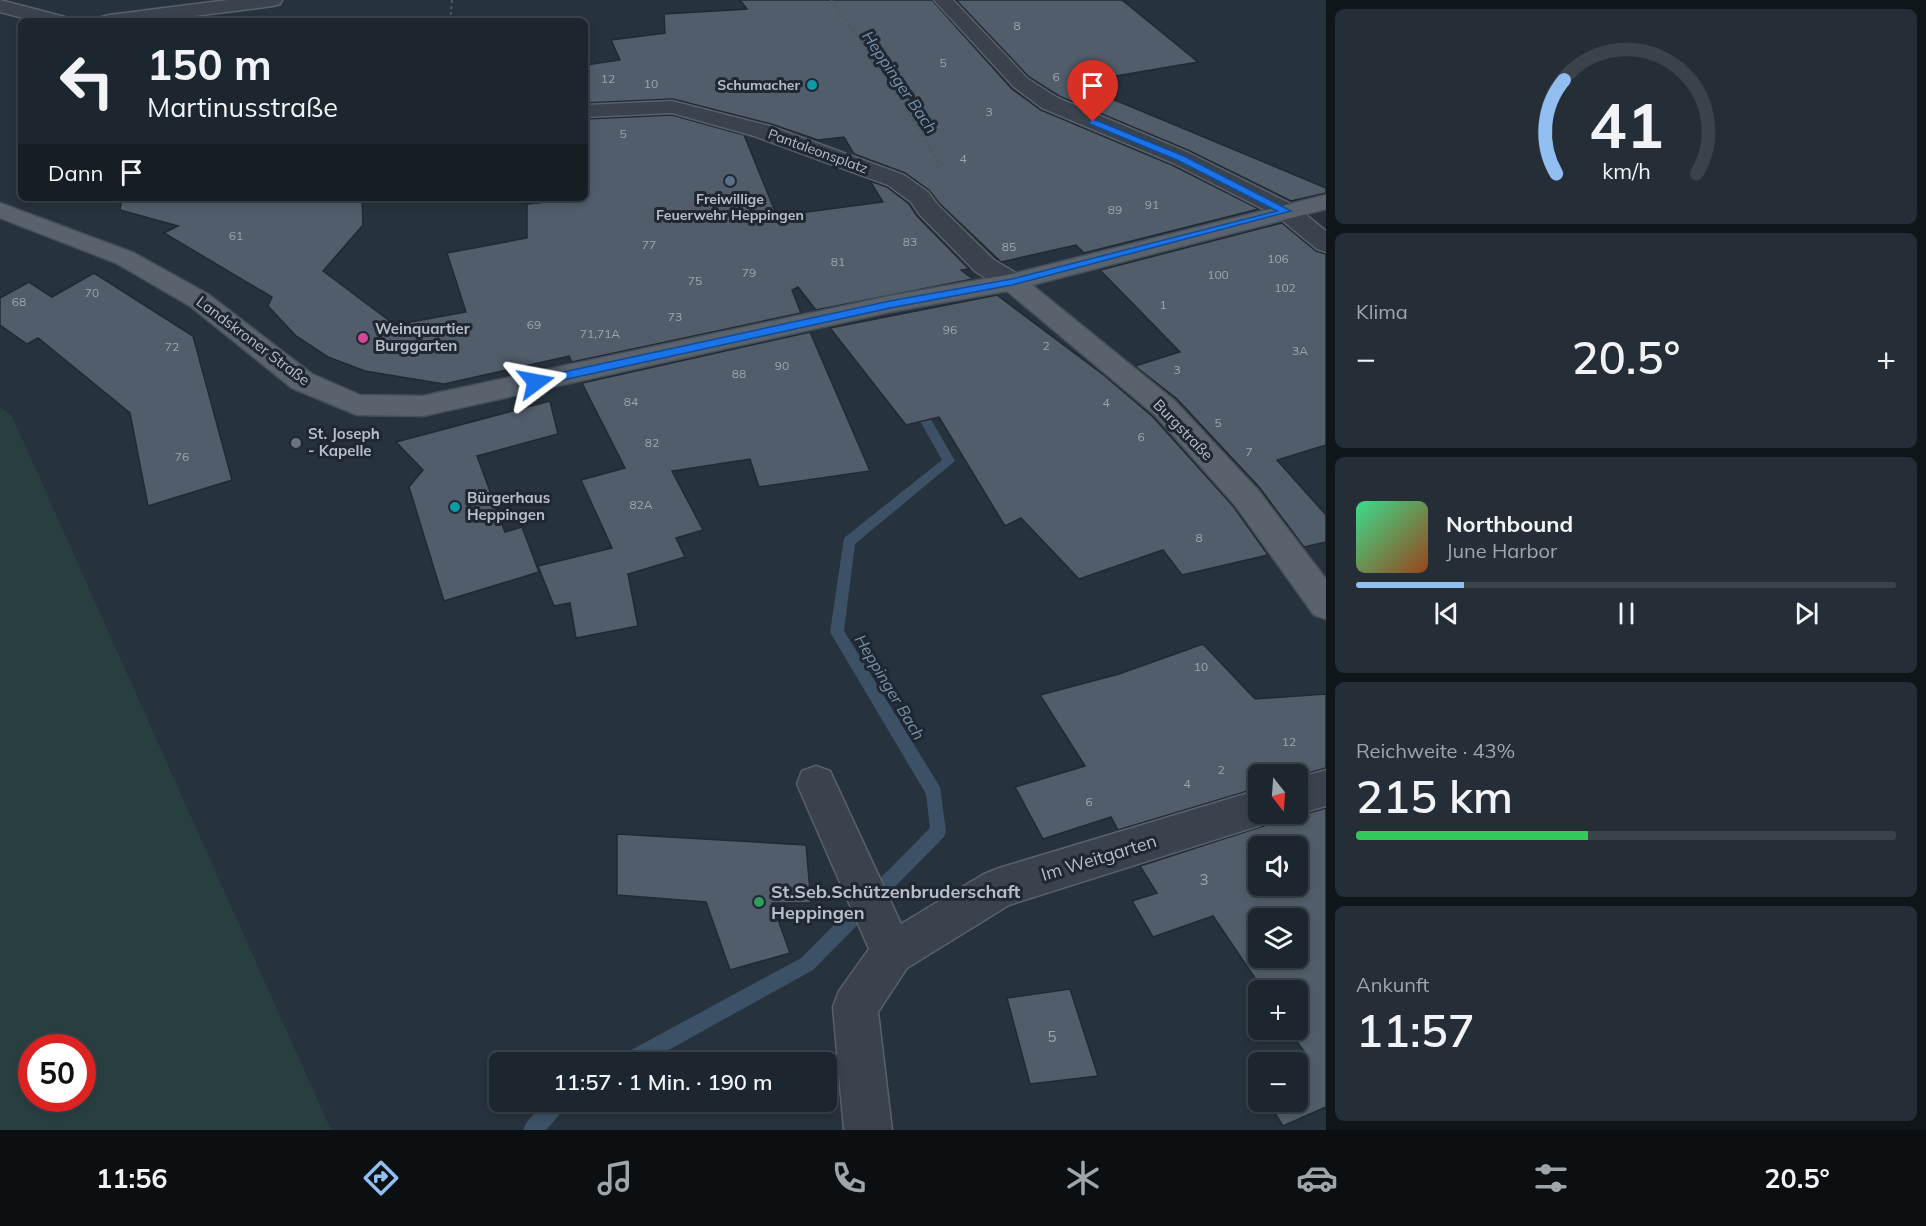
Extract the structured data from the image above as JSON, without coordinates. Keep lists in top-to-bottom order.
{
  "streets": {
    "main road": ["Landskroner Straße", "Burgstraße"],
    "street": ["Pantaleonsplatz", "Im Weitgarten"]
  },
  "crossings": [
    ["Pantaleonsplatz", "Landskroner Straße"],
    ["Pantaleonsplatz", "Burgstraße"],
    ["Landskroner Straße", "Burgstraße"]
  ],
  "water": ["Heppinger Bach"],
  "places": [
    "Schumacher",
    "Freiwillige Feuerwehr Heppingen",
    "Weinquartier Burggarten",
    "St. Joseph - Kapelle",
    "Bürgerhaus Heppingen",
    "St.Seb.Schützenbruderschaft Heppingen"
  ],
  "house_numbers": [
    "8",
    "5",
    "6",
    "12",
    "10",
    "3",
    "5",
    "4",
    "91",
    "89",
    "61",
    "83",
    "77",
    "85",
    "106",
    "81",
    "79",
    "100",
    "75",
    "102",
    "70",
    "68",
    "1",
    "73",
    "69",
    "96",
    "71,71A",
    "2",
    "72",
    "3A",
    "90",
    "3",
    "88",
    "84",
    "4",
    "5",
    "6",
    "82",
    "7",
    "76",
    "82A",
    "8",
    "10",
    "12",
    "2",
    "4",
    "6",
    "3",
    "5"
  ],
  "north": "bottom",
  "page": {
    "turn": ["150 m", "Martinusstraße"],
    "then": "Dann",
    "tile": [
      "Klima",
      ["Reichweite · 43%", "215 km"],
      ["Ankunft", "11:57"]
    ],
    "heat": ["−", "20.5°", "+"],
    "song": ["Northbound", "June Harbor"],
    "map_buttons": ["+", "−"],
    "limit": "50",
    "trip": "11:57 · 1 Min. · 190 m",
    "tabs": ["11:56", "20.5°"],
    "gauge": ["41", "km/h"]
  }
}
